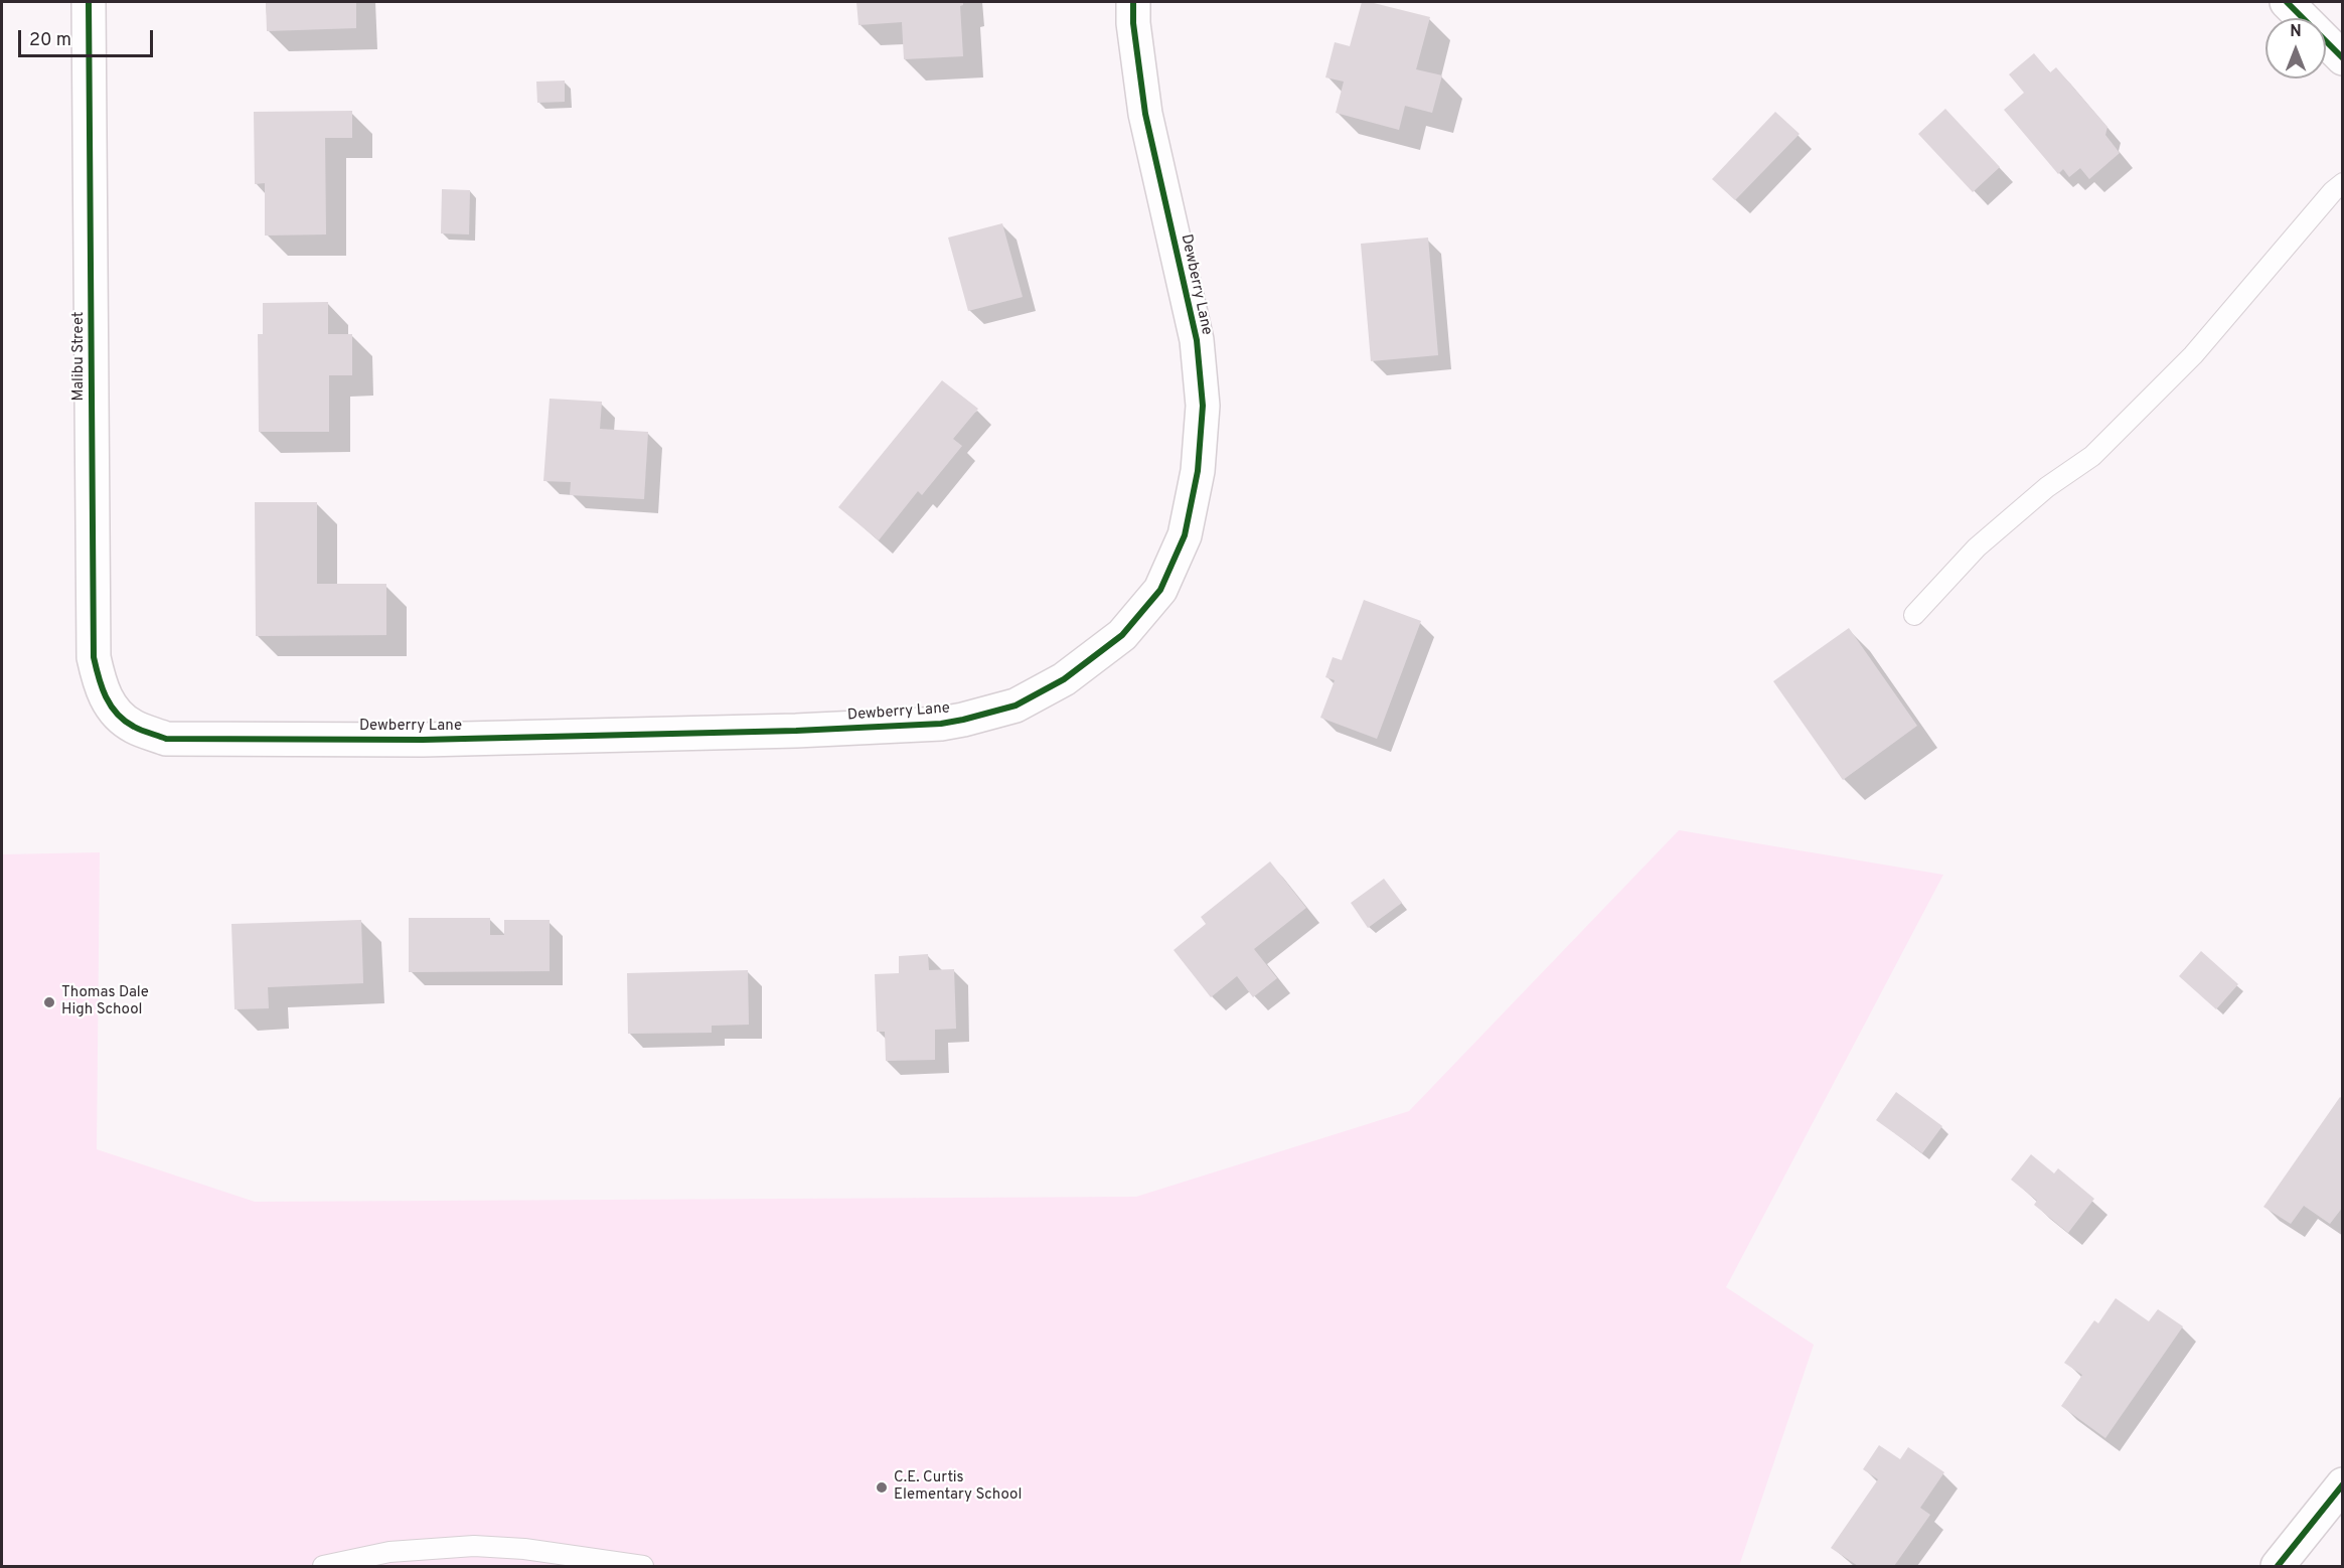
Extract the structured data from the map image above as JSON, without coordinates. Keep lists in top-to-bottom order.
{
  "streets": {
    "street": ["Dewberry Lane", "Malibu Street"]
  },
  "crossings": [
    ["Dewberry Lane", "Malibu Street"]
  ],
  "places": ["Thomas Dale High School", "C.E. Curtis Elementary School"],
  "scale_bar": "20 m",
  "north": "top"
}
